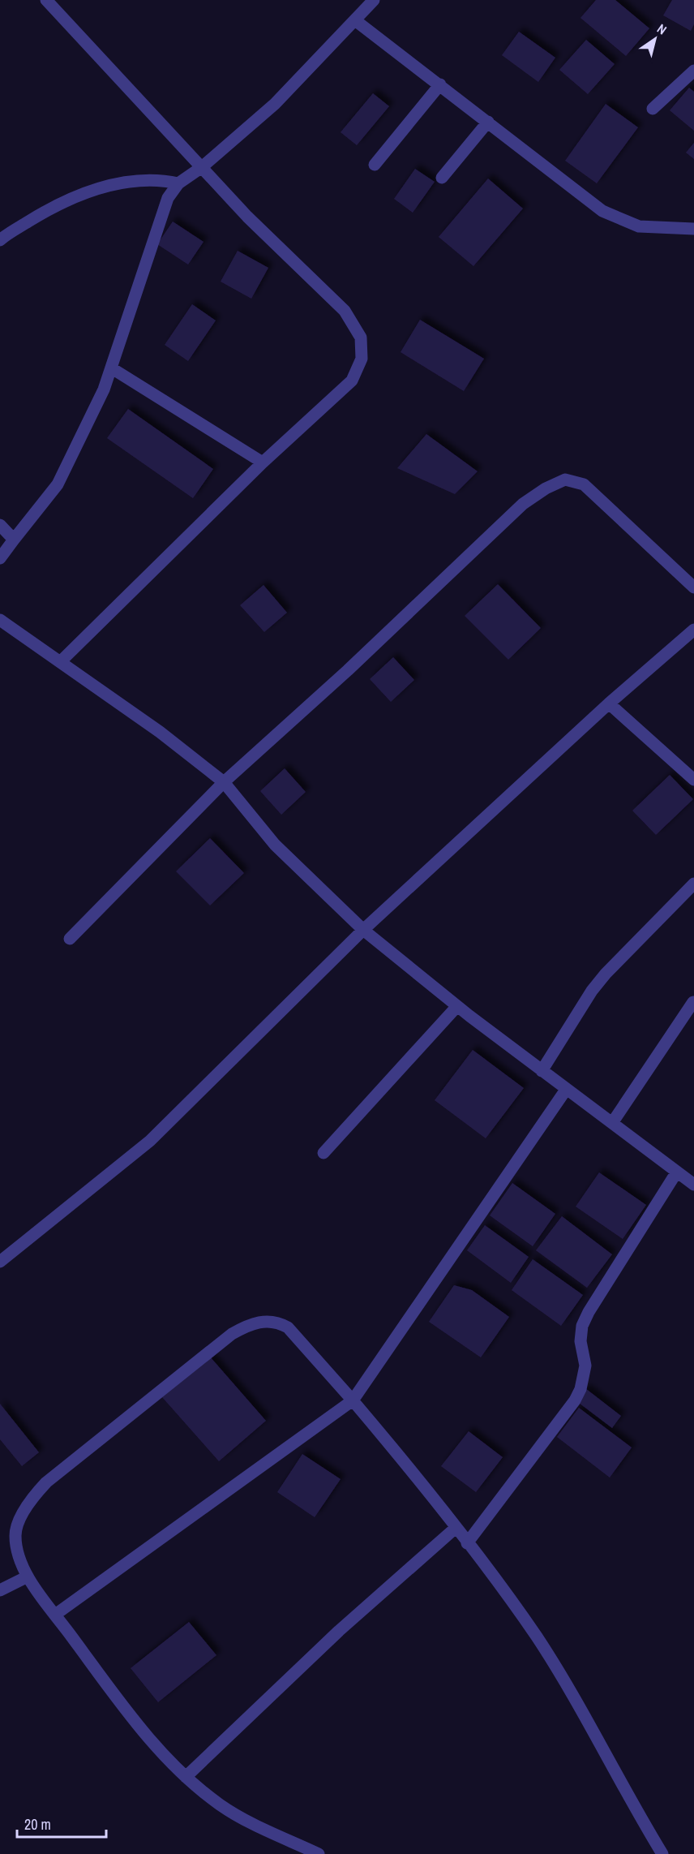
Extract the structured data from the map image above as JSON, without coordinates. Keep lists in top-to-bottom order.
{
  "scale_bar": "20 m",
  "north": "top right"
}
